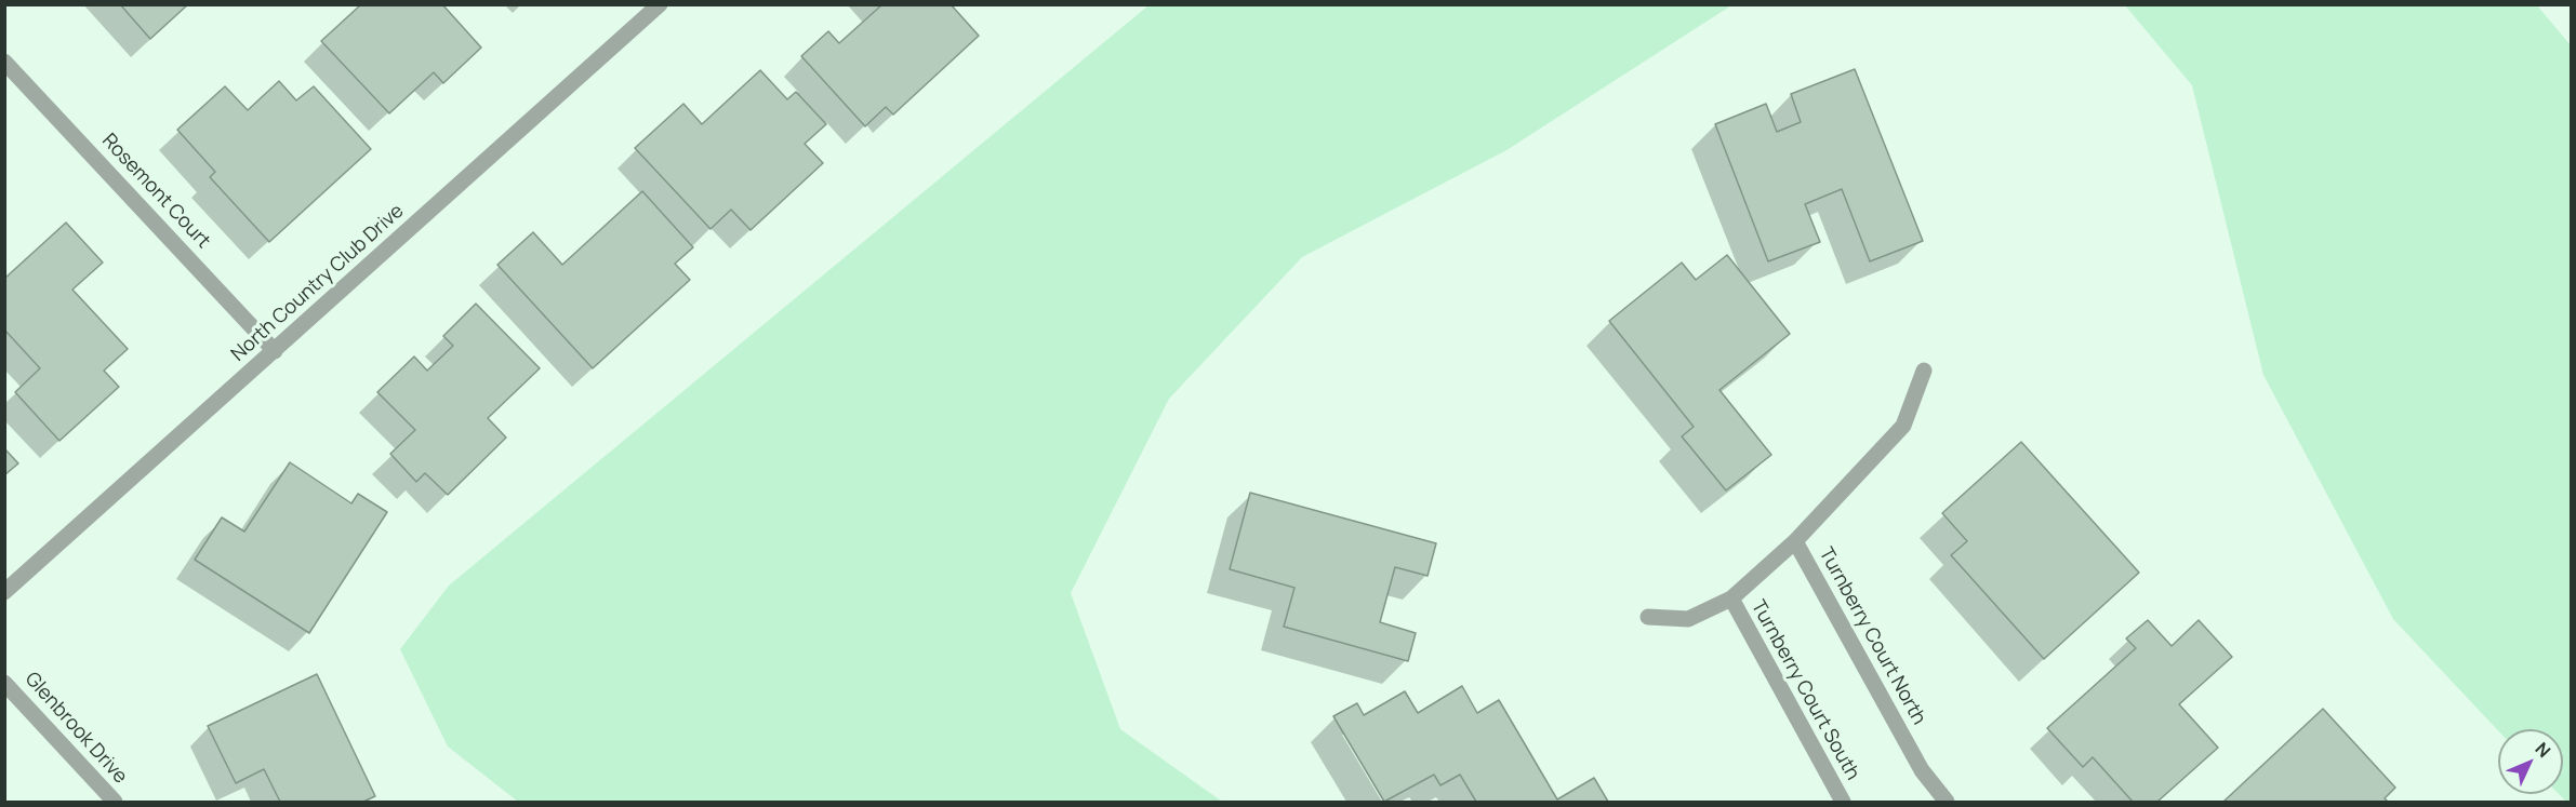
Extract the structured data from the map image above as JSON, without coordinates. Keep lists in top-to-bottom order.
{
  "streets": {
    "street": [
      "Rosemont Court",
      "North Country Club Drive",
      "Turnberry Court North",
      "Turnberry Court South",
      "Glenbrook Drive"
    ]
  },
  "crossings": [
    ["Rosemont Court", "North Country Club Drive"]
  ],
  "north": "top right"
}
